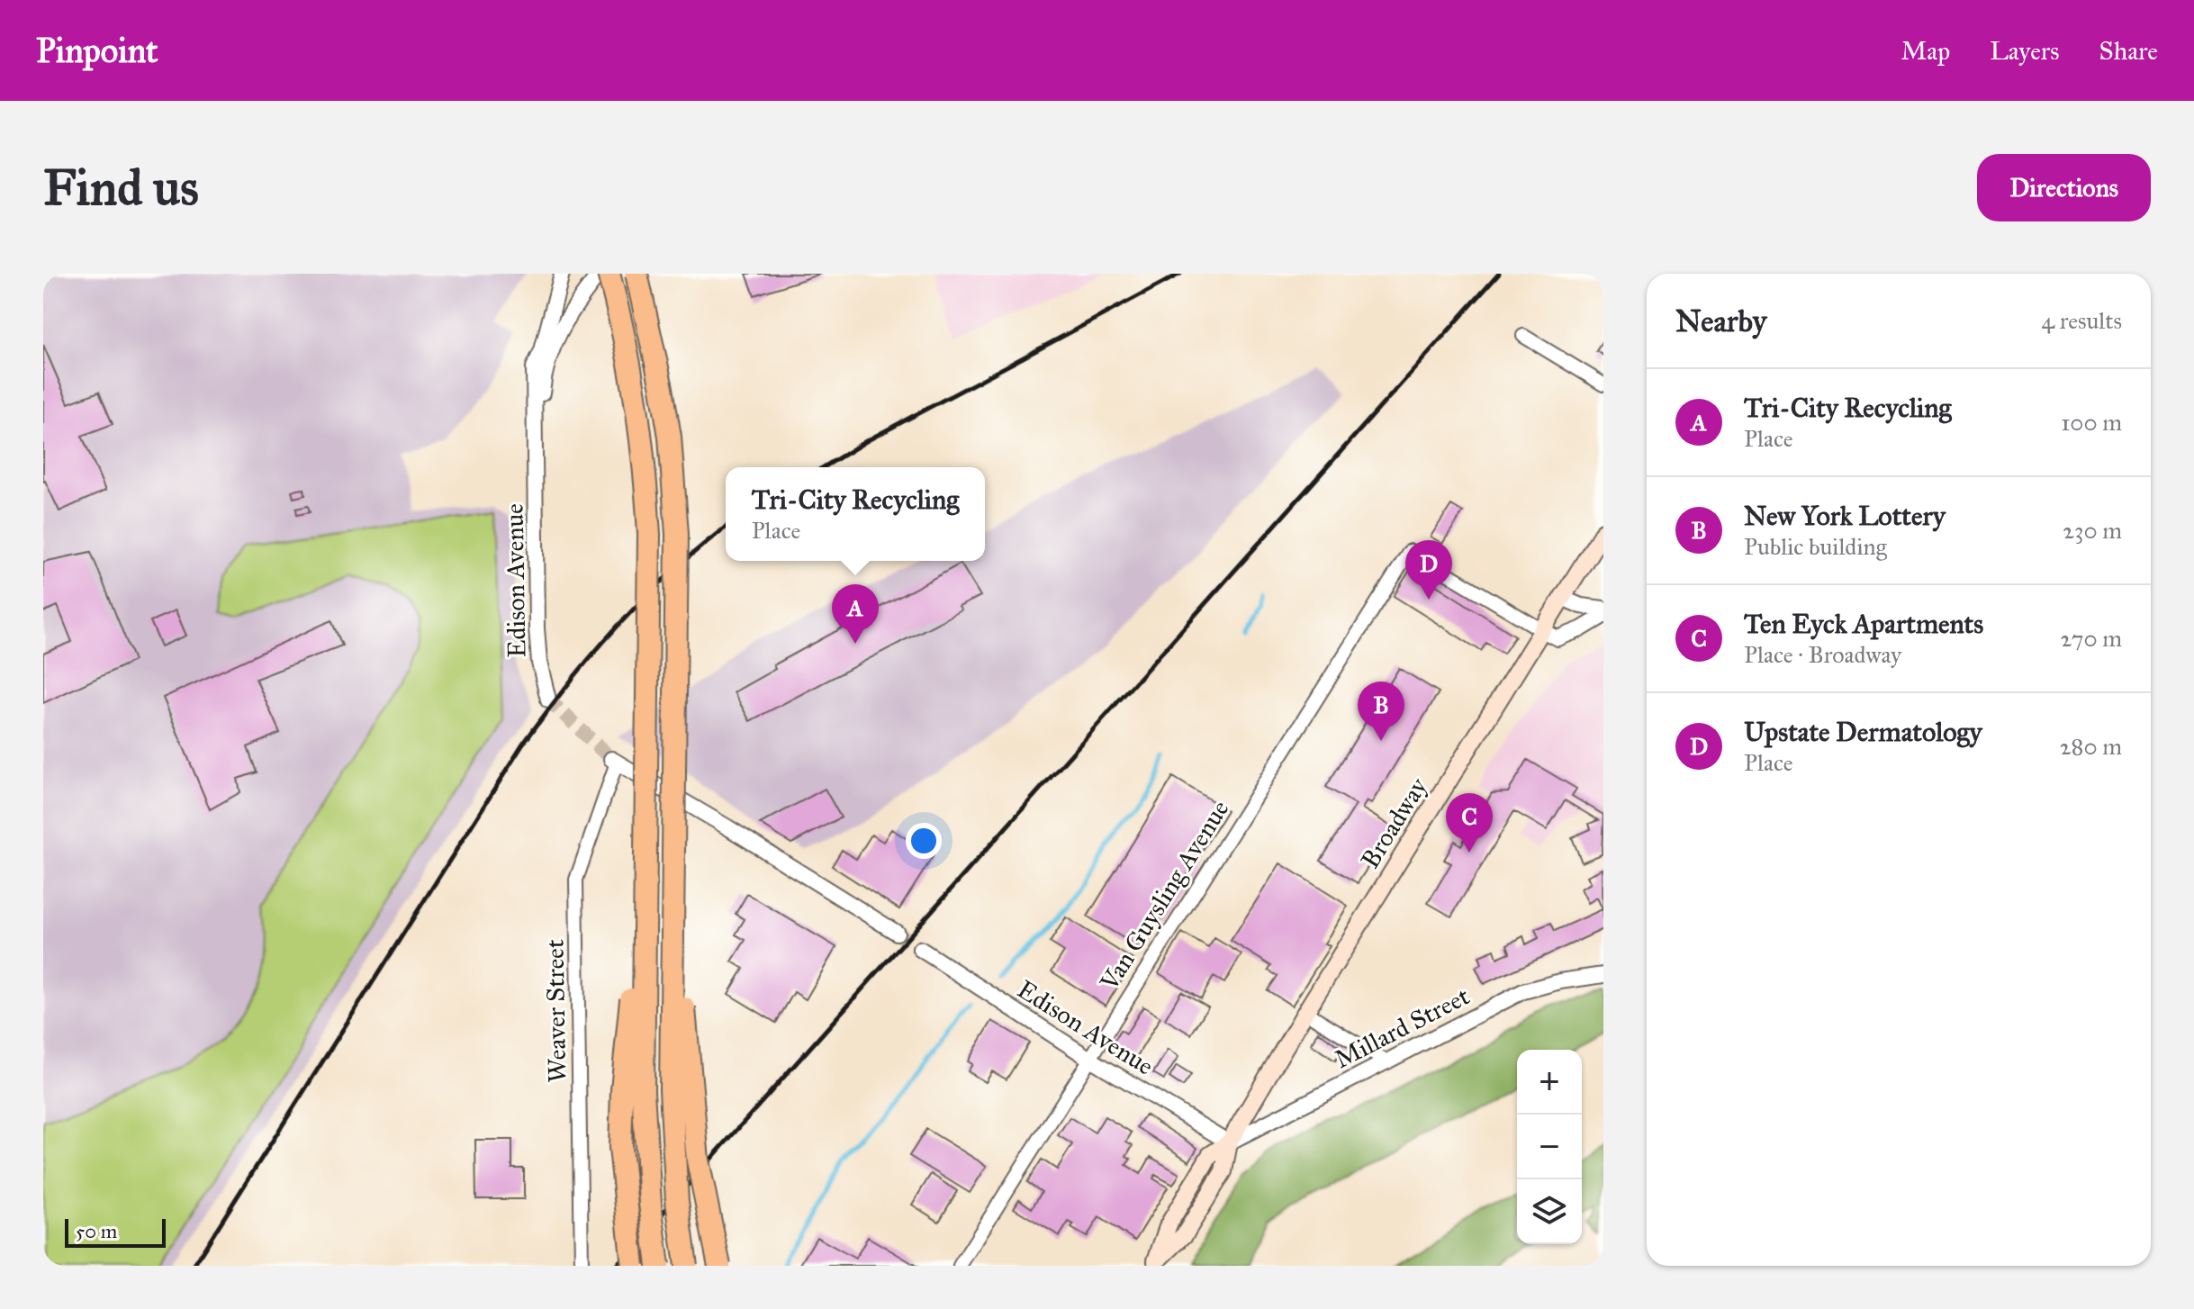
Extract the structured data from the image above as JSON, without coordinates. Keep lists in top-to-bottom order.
{
  "streets": {
    "main road": ["Broadway"],
    "street": [
      "Edison Avenue",
      "Van Guysling Avenue",
      "Weaver Street",
      "Millard Street"
    ]
  },
  "crossings": [
    ["Edison Avenue", "Broadway"],
    ["Edison Avenue", "Van Guysling Avenue"],
    ["Edison Avenue", "Millard Street"],
    ["Broadway", "Van Guysling Avenue"],
    ["Broadway", "Millard Street"]
  ],
  "scale_bar": "50 m",
  "page": {
    "header": "Pinpoint",
    "nav": ["Map", "Layers", "Share"],
    "buttons": "Directions",
    "title": "Find us",
    "heading": ["Nearby", "4 results"],
    "list": [
      {
        "mark": "A",
        "name": "Tri-City Recycling",
        "note": "Place",
        "value": "100 m"
      },
      {
        "mark": "B",
        "name": "New York Lottery",
        "note": "Public building",
        "value": "230 m"
      },
      {
        "mark": "C",
        "name": "Ten Eyck Apartments",
        "note": "Place · Broadway",
        "value": "270 m"
      },
      {
        "mark": "D",
        "name": "Upstate Dermatology",
        "note": "Place",
        "value": "280 m"
      }
    ],
    "popup": ["Tri-City Recycling", "Place"],
    "pins": [
      "D",
      "A",
      "B",
      "C"
    ],
    "map_buttons": ["+", "−"],
    "scale": "50 m"
  }
}
